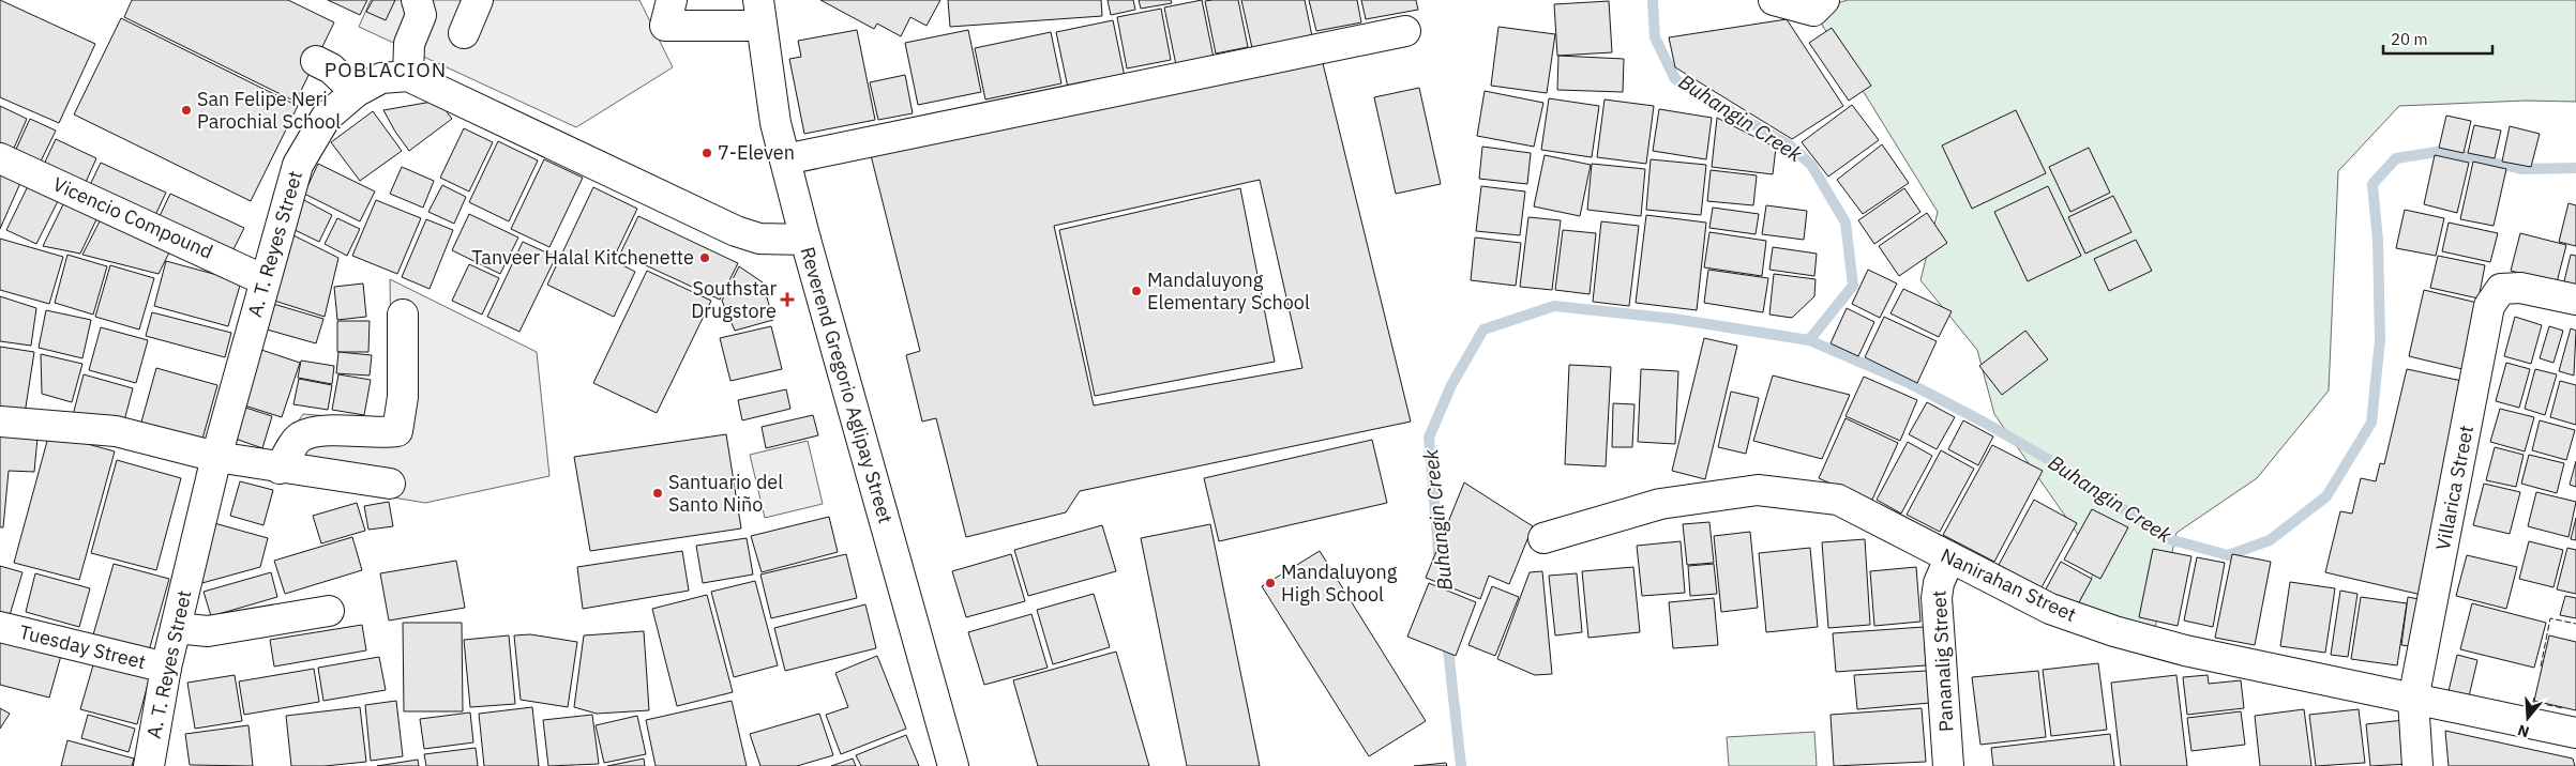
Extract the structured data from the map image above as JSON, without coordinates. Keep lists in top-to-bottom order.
{
  "streets": {
    "street": [
      "Vicencio Compound",
      "A. T. Reyes Street",
      "Reverend Gregorio Aglipay Street",
      "Villarica Street",
      "Nanirahan Street",
      "Tuesday Street",
      "Pananalig Street"
    ]
  },
  "crossings": [
    ["Vicencio Compound", "A. T. Reyes Street"],
    ["A. T. Reyes Street", "Tuesday Street"],
    ["Villarica Street", "Nanirahan Street"],
    ["Nanirahan Street", "Pananalig Street"]
  ],
  "districts": ["POBLACION"],
  "water": ["Buhangin Creek"],
  "places": {
    "other": [
      "San Felipe Neri Parochial School",
      "7-Eleven",
      "Tanveer Halal Kitchenette",
      "Mandaluyong Elementary School",
      "Santuario del Santo Niño",
      "Mandaluyong High School"
    ],
    "health": ["Southstar Drugstore"]
  },
  "scale_bar": "20 m",
  "north": "bottom"
}
